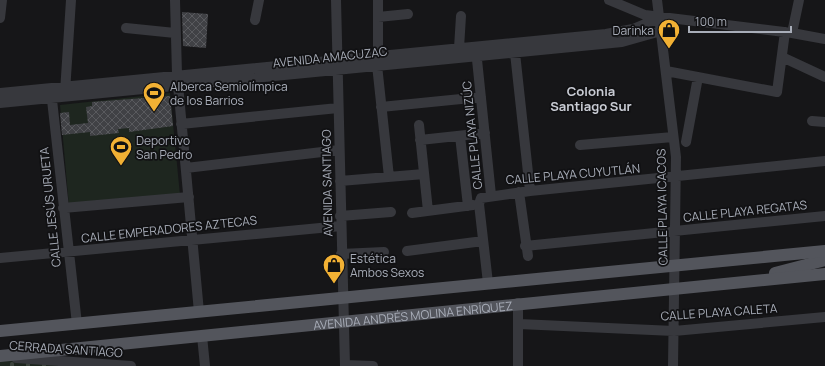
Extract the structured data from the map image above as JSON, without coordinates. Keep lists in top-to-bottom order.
{
  "streets": {
    "main road": ["AVENIDA ANDRÉS MOLINA ENRÍQUEZ"],
    "street": [
      "AVENIDA AMACUZAC",
      "CALLE PLAYA NIZÚC",
      "CALLE PLAYA CUYUTLÁN",
      "AVENIDA SANTIAGO",
      "CALLE JESÚS URUETA",
      "CALLE PLAYA ICACOS",
      "CALLE PLAYA REGATAS",
      "CALLE EMPERADORES AZTECAS",
      "CALLE PLAYA CALETA",
      "CERRADA SANTIAGO"
    ]
  },
  "crossings": [
    ["AVENIDA AMACUZAC", "CALLE PLAYA NIZÚC"],
    ["AVENIDA AMACUZAC", "AVENIDA SANTIAGO"],
    ["AVENIDA AMACUZAC", "CALLE JESÚS URUETA"],
    ["AVENIDA AMACUZAC", "CALLE PLAYA ICACOS"],
    ["CALLE PLAYA NIZÚC", "CALLE PLAYA CUYUTLÁN"],
    ["CALLE PLAYA NIZÚC", "AVENIDA ANDRÉS MOLINA ENRÍQUEZ"],
    ["CALLE PLAYA CUYUTLÁN", "CALLE PLAYA ICACOS"],
    ["CALLE PLAYA CUYUTLÁN", "CALLE PLAYA REGATAS"],
    ["AVENIDA SANTIAGO", "CALLE EMPERADORES AZTECAS"],
    ["AVENIDA SANTIAGO", "AVENIDA ANDRÉS MOLINA ENRÍQUEZ"],
    ["CALLE JESÚS URUETA", "CALLE EMPERADORES AZTECAS"],
    ["CALLE JESÚS URUETA", "AVENIDA ANDRÉS MOLINA ENRÍQUEZ"],
    ["CALLE PLAYA ICACOS", "CALLE PLAYA REGATAS"],
    ["CALLE PLAYA ICACOS", "CALLE PLAYA CALETA"],
    ["CALLE PLAYA ICACOS", "AVENIDA ANDRÉS MOLINA ENRÍQUEZ"],
    ["AVENIDA ANDRÉS MOLINA ENRÍQUEZ", "CERRADA SANTIAGO"]
  ],
  "districts": ["Colonia Santiago Sur"],
  "places": {
    "shop": ["Darinka", "Estética Ambos Sexos"],
    "sports": ["Alberca Semiolímpica de los Barrios", "Deportivo San Pedro"]
  },
  "scale_bar": "100 m"
}
